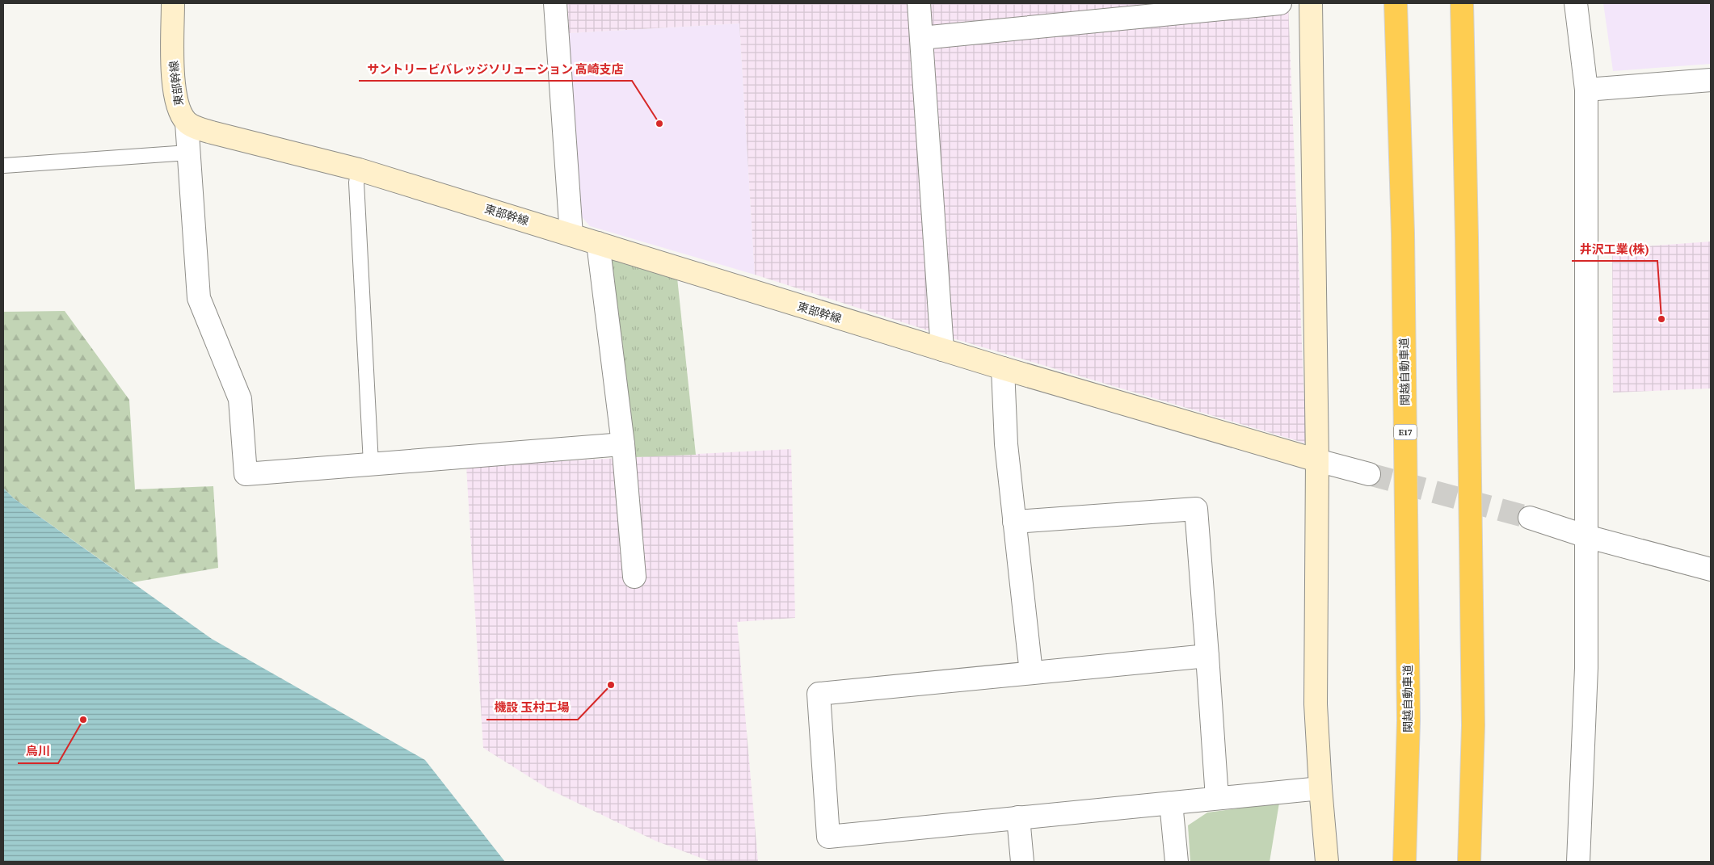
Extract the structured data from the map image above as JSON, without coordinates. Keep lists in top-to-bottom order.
{
  "streets": {
    "highway": ["関越自動車道", "E17"],
    "street": ["東部幹線"]
  },
  "places": [
    "サントリービバレッジソリューション 高崎支店",
    "井沢工業(株)",
    "機設 玉村工場",
    "烏川"
  ]
}
